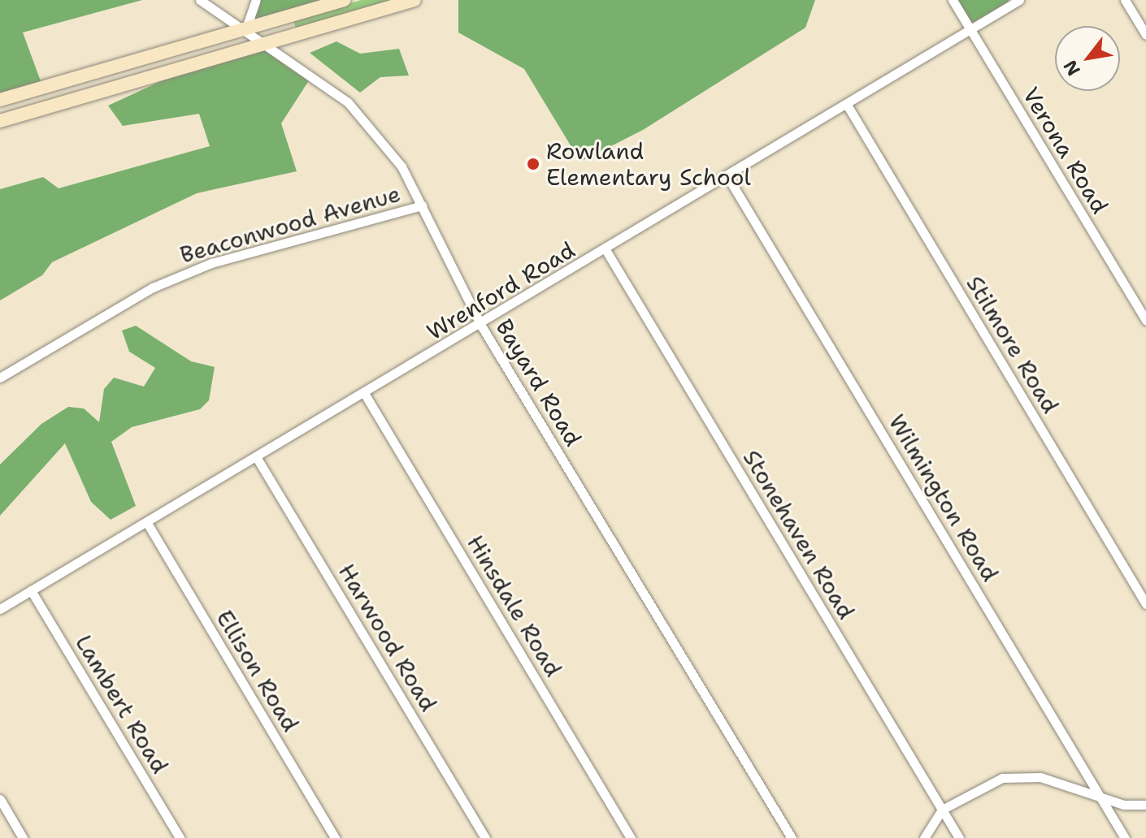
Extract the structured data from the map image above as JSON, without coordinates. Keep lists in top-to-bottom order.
{
  "streets": {
    "street": [
      "Verona Road",
      "Beaconwood Avenue",
      "Wrenford Road",
      "Stilmore Road",
      "Bayard Road",
      "Wilmington Road",
      "Stonehaven Road",
      "Hinsdale Road",
      "Harwood Road",
      "Ellison Road",
      "Lambert Road"
    ]
  },
  "crossings": [
    ["Verona Road", "Wrenford Road"],
    ["Beaconwood Avenue", "Bayard Road"],
    ["Wrenford Road", "Stilmore Road"],
    ["Wrenford Road", "Bayard Road"],
    ["Wrenford Road", "Wilmington Road"],
    ["Wrenford Road", "Stonehaven Road"],
    ["Wrenford Road", "Hinsdale Road"],
    ["Wrenford Road", "Harwood Road"],
    ["Wrenford Road", "Ellison Road"],
    ["Wrenford Road", "Lambert Road"]
  ],
  "places": ["Rowland Elementary School"],
  "north": "bottom left"
}
